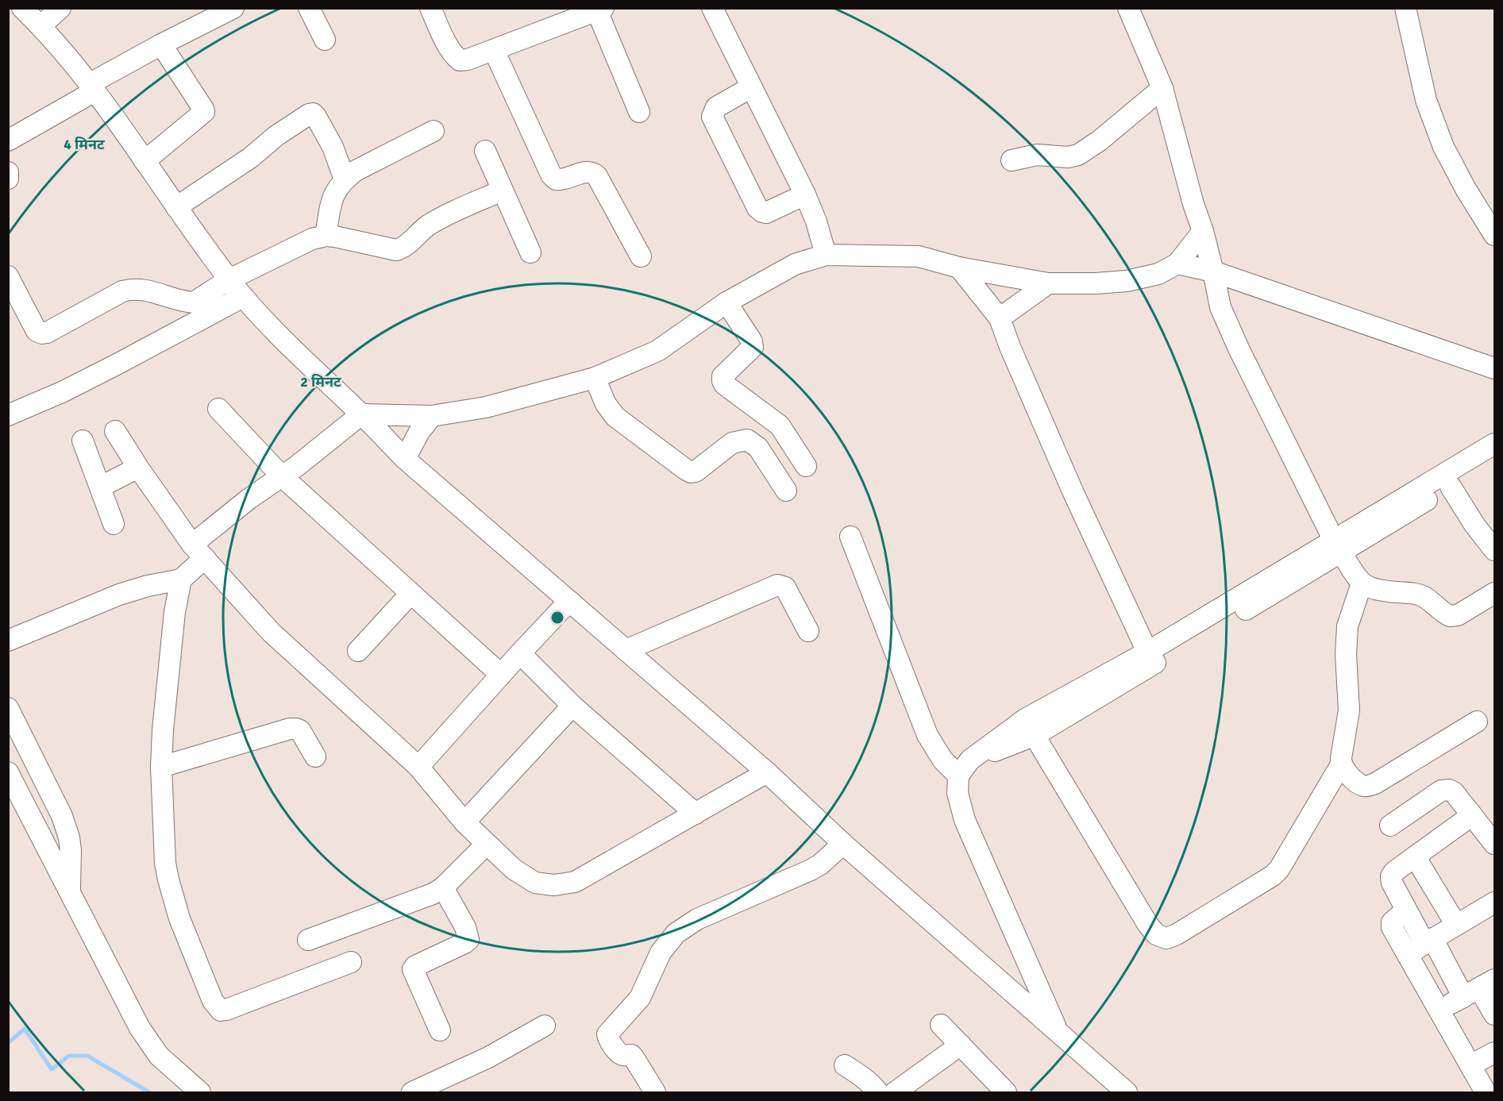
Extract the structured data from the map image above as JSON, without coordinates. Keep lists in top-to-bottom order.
{
  "rings": ["4 मिनट", "2 मिनट"]
}
